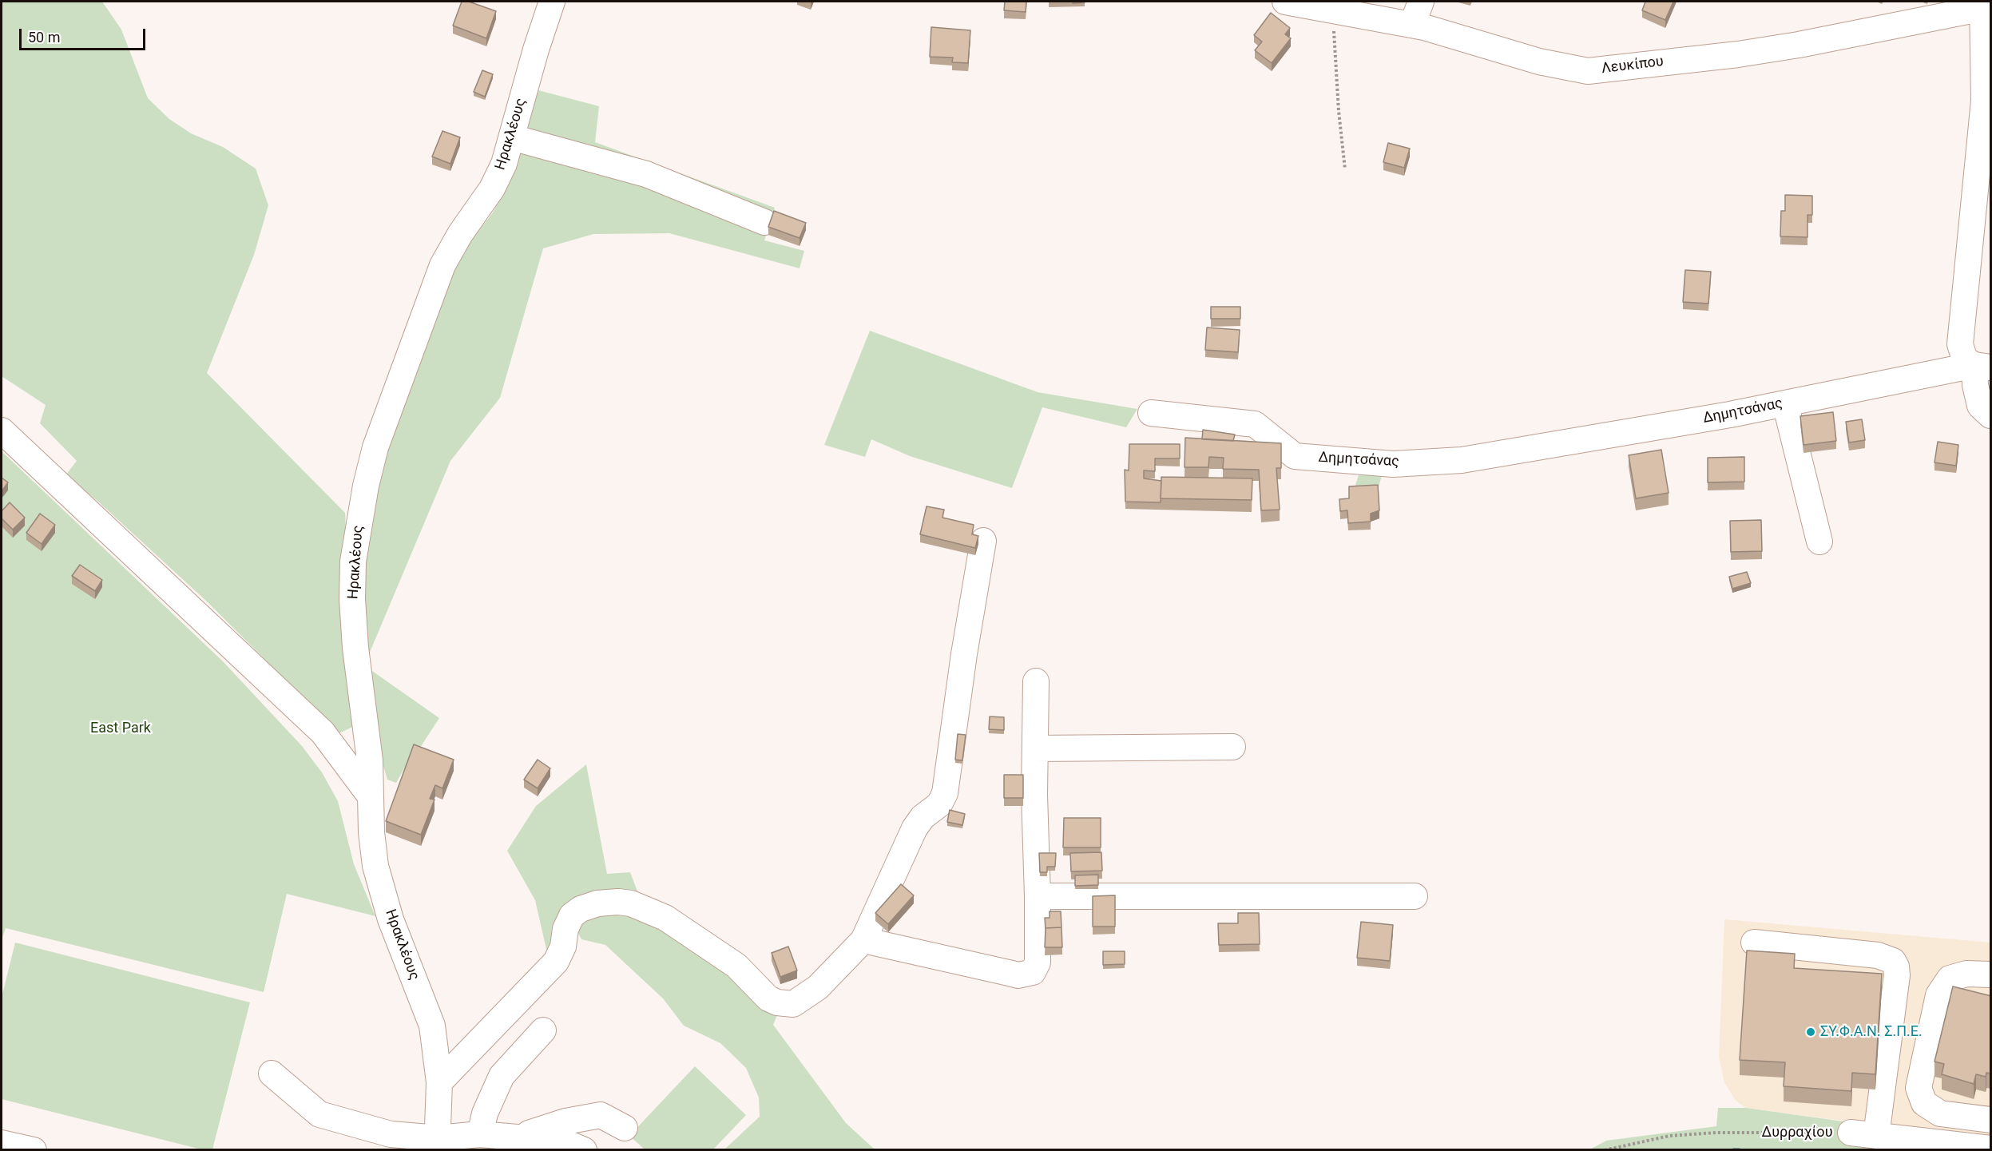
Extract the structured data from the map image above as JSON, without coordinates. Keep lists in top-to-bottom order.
{
  "streets": {
    "street": [
      "Λευκίπου",
      "Ηρακλέους",
      "Δημητσάνας",
      "Δυρραχίου"
    ]
  },
  "parks": ["East Park"],
  "places": ["ΣΥ.Φ.Α.Ν. Σ.Π.Ε."],
  "scale_bar": "50 m"
}
